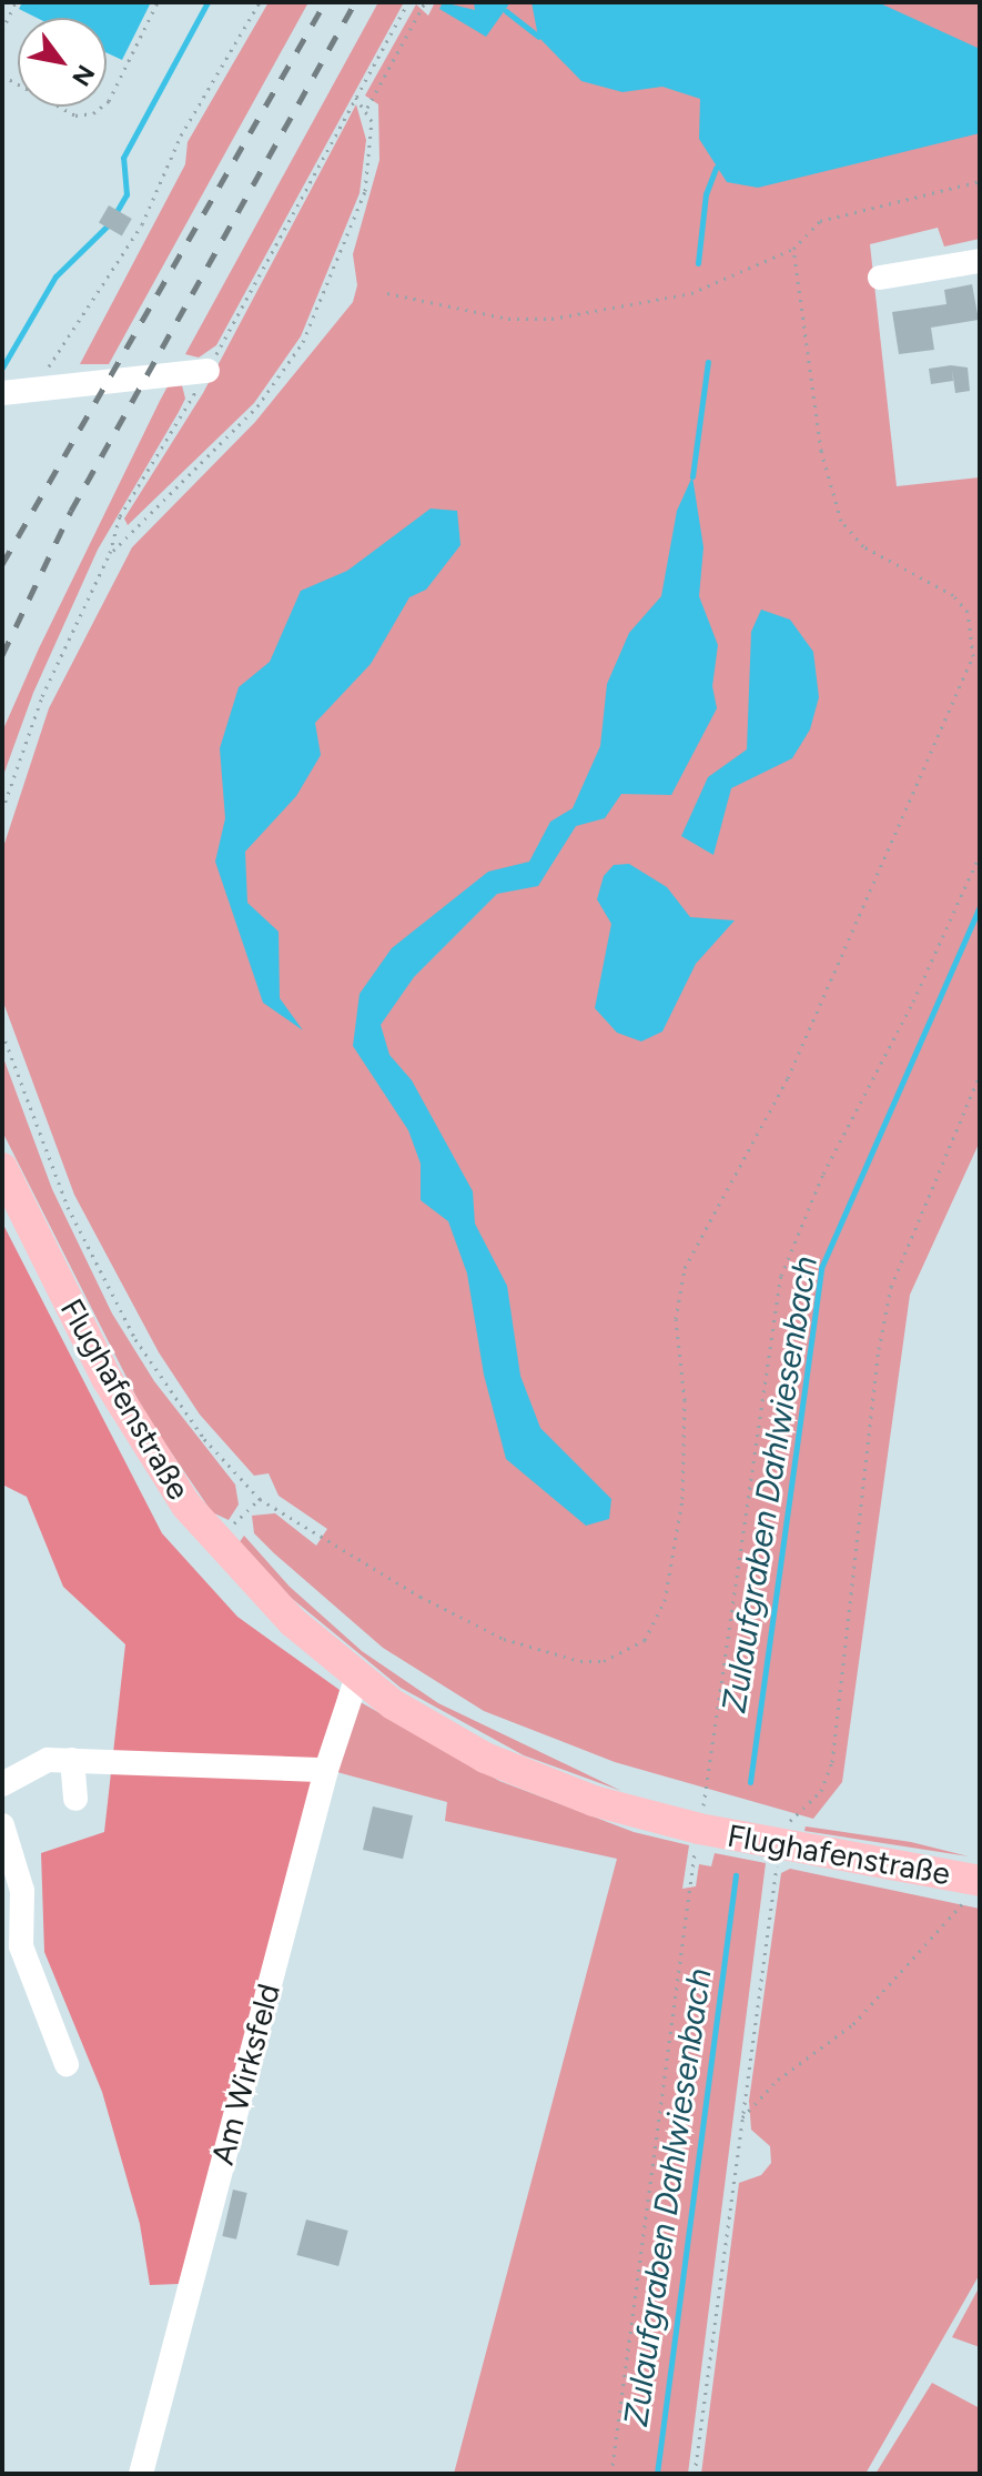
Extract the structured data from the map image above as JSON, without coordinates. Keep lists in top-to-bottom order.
{
  "streets": {
    "main road": ["Flughafenstraße"],
    "street": ["Am Wirksfeld"]
  },
  "crossings": [
    ["Flughafenstraße", "Am Wirksfeld"]
  ],
  "water": ["Zulaufgraben Dahlwiesenbach"],
  "north": "bottom right"
}
